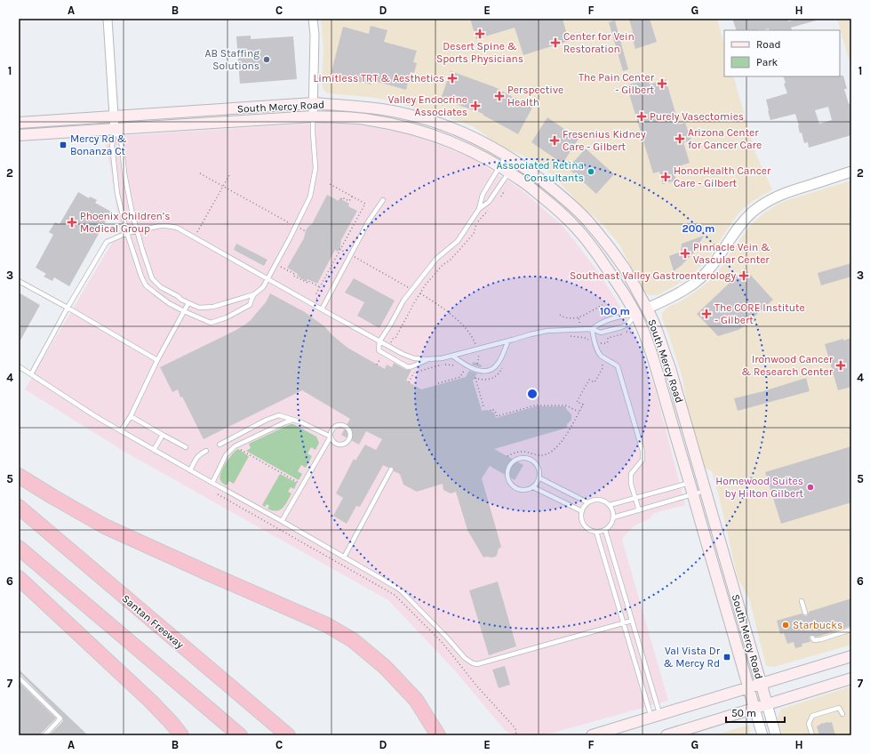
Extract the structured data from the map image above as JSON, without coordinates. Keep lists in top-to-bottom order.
{
  "streets": {
    "highway": ["Santan Freeway"],
    "main road": ["South Mercy Road"]
  },
  "places": {
    "health": [
      "Desert Spine & Sports Physicians",
      "Center for Vein Restoration",
      "Limitless TRT & Aesthetics",
      "The Pain Center - Gilbert",
      "Perspective Health",
      "Valley Endocrine Associates",
      "Purely Vasectomies",
      "Arizona Center for Cancer Care",
      "Fresenius Kidney Care - Gilbert",
      "HonorHealth Cancer Care - Gilbert",
      "Phoenix Children’s Medical Group",
      "Pinnacle Vein & Vascular Center",
      "Southeast Valley Gastroenterology",
      "The CORE Institute - Gilbert",
      "Ironwood Cancer & Research Center"
    ],
    "other": [
      "AB Staffing Solutions",
      "Associated Retina Consultants",
      "Homewood Suites by Hilton Gilbert",
      "Starbucks"
    ],
    "transit": ["Mercy Rd & Bonanza Ct", "Val Vista Dr & Mercy Rd"]
  },
  "legend": ["Road", "Park"],
  "scale_bar": "50 m",
  "grid": {
    "columns": [
      "A",
      "B",
      "C",
      "D",
      "E",
      "F",
      "G",
      "H"
    ],
    "rows": [
      "1",
      "2",
      "3",
      "4",
      "5",
      "6",
      "7"
    ]
  },
  "rings": ["200 m", "100 m"]
}
